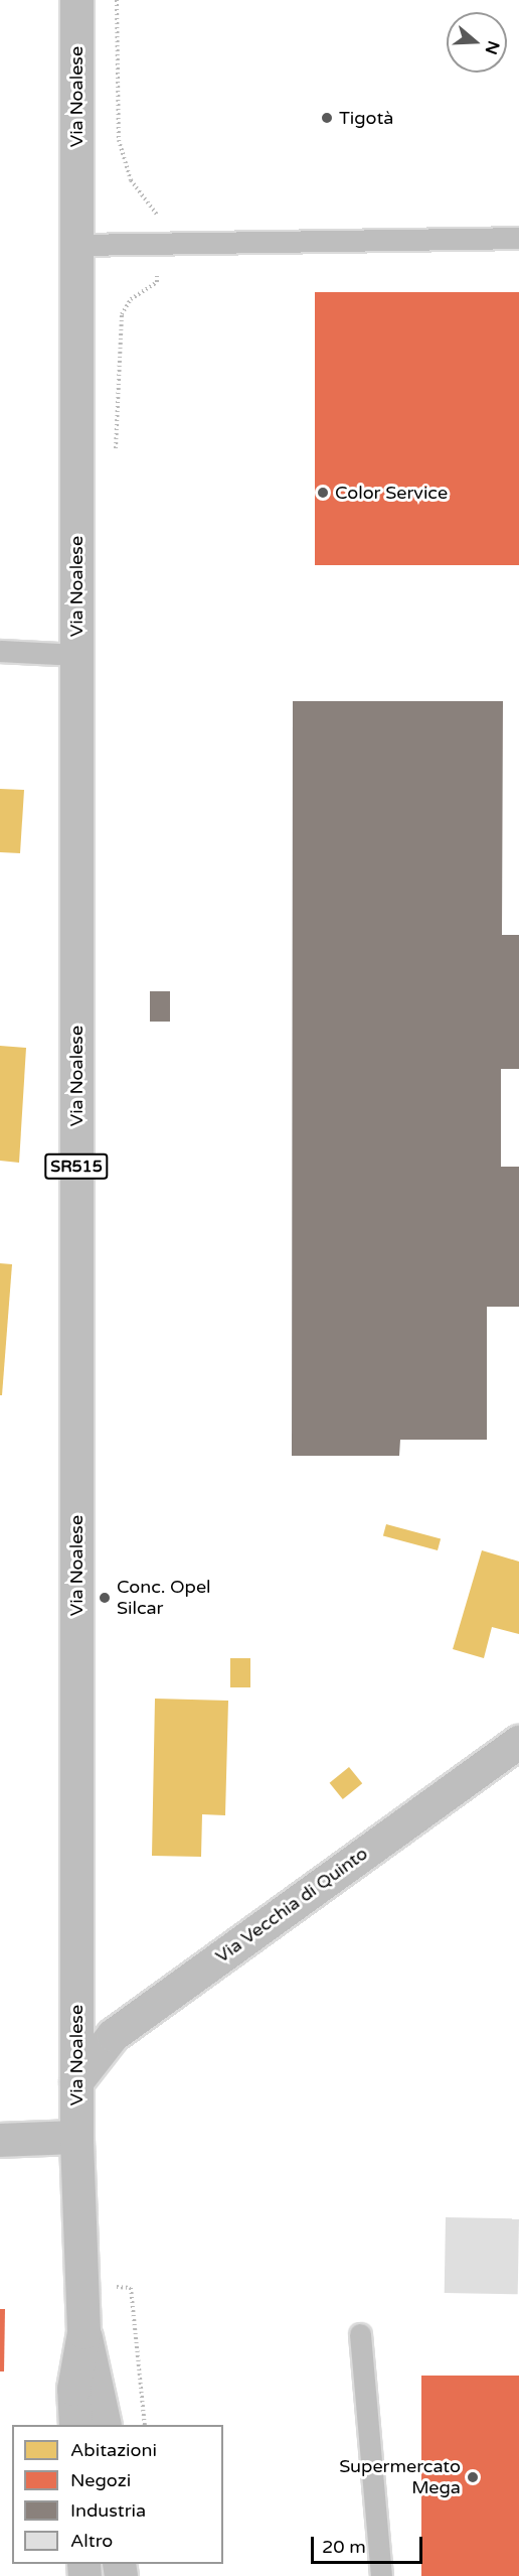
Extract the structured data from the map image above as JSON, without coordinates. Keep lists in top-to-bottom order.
{
  "streets": {
    "main road": ["Via Noalese", "SR515", "Via Vecchia di Quinto"]
  },
  "crossings": [
    ["Via Noalese", "Via Vecchia di Quinto"]
  ],
  "places": [
    "Tigotà",
    "Color Service",
    "Conc. Opel Silcar",
    "Supermercato Mega"
  ],
  "legend": [
    "Abitazioni",
    "Negozi",
    "Industria",
    "Altro"
  ],
  "scale_bar": "20 m",
  "north": "right"
}
